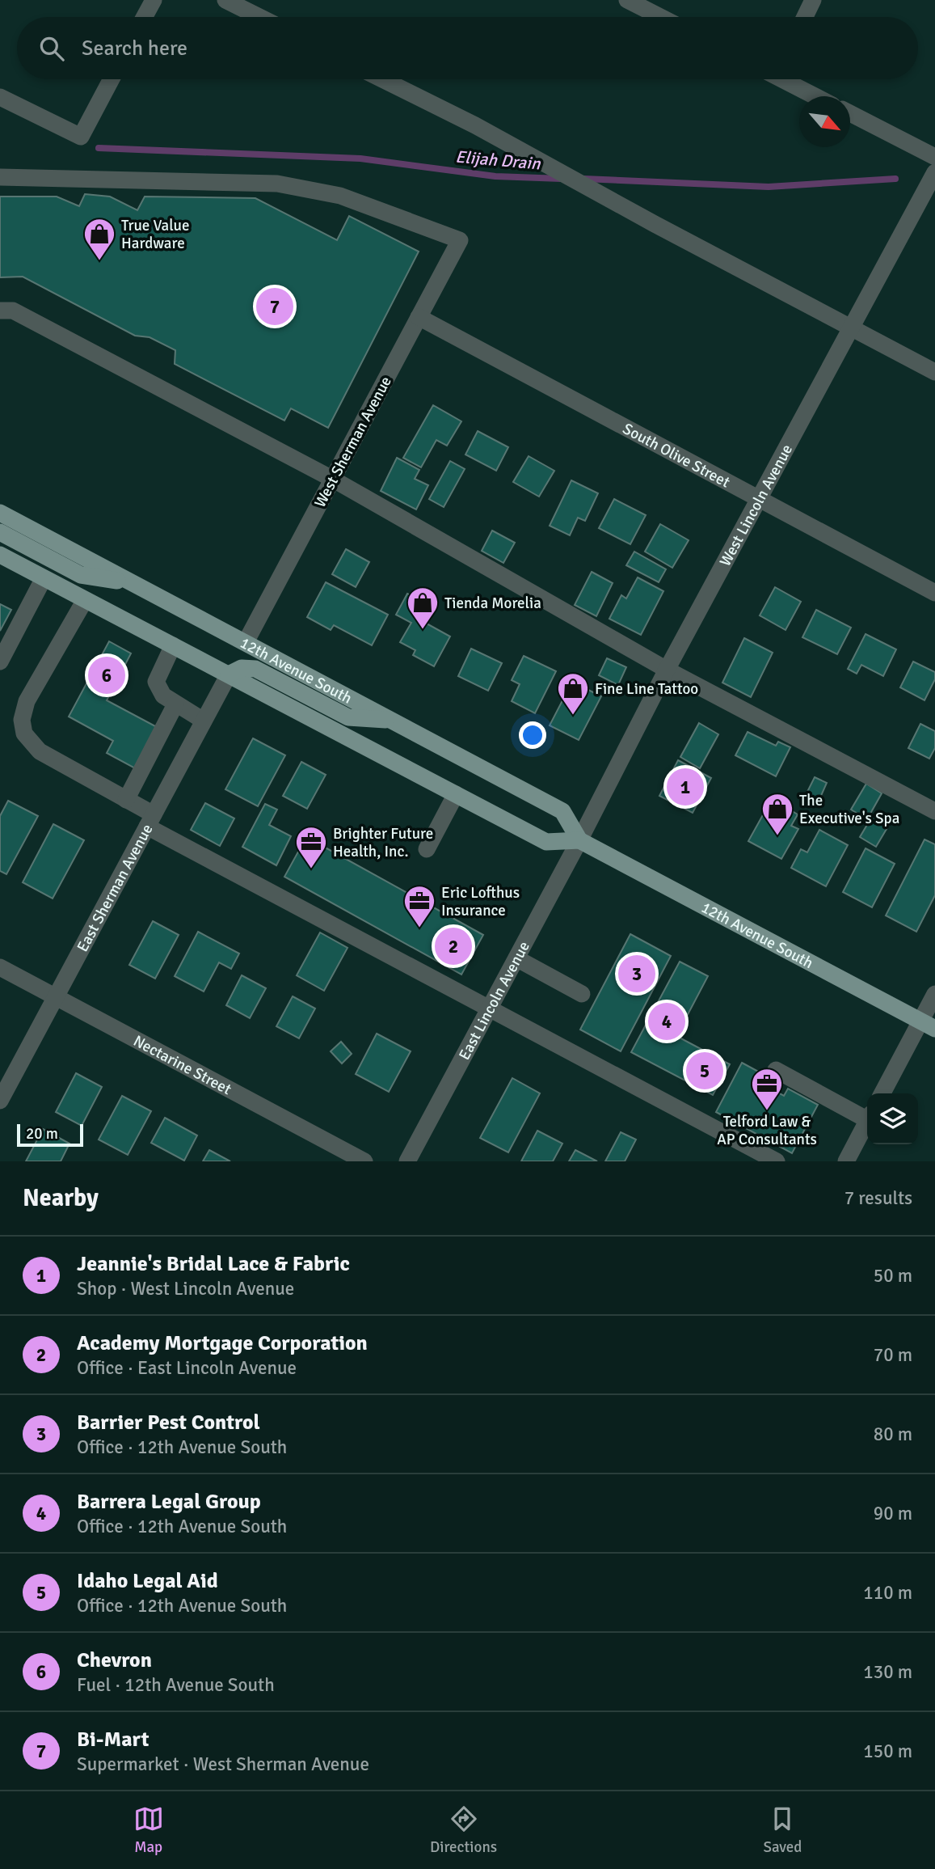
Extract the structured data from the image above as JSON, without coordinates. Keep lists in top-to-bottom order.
{
  "streets": {
    "main road": ["12th Avenue South"],
    "street": [
      "West Sherman Avenue",
      "South Olive Street",
      "West Lincoln Avenue",
      "East Sherman Avenue",
      "East Lincoln Avenue",
      "Nectarine Street"
    ]
  },
  "crossings": [
    ["West Sherman Avenue", "South Olive Street"],
    ["West Sherman Avenue", "12th Avenue South"],
    ["South Olive Street", "West Lincoln Avenue"],
    ["West Lincoln Avenue", "12th Avenue South"],
    ["West Lincoln Avenue", "East Lincoln Avenue"],
    ["12th Avenue South", "East Lincoln Avenue"],
    ["East Sherman Avenue", "Nectarine Street"]
  ],
  "water": ["Elijah Drain"],
  "places": {
    "shop": [
      "True Value Hardware",
      "Tienda Morelia",
      "Fine Line Tattoo",
      "The Executive's Spa"
    ],
    "office": ["Brighter Future Health, Inc.", "Eric Lofthus Insurance", "Telford Law & AP Consultants"]
  },
  "scale_bar": "20 m",
  "north": "bottom right",
  "page": {
    "search": "Search here",
    "pins": [
      "7",
      "6",
      "1",
      "2",
      "3",
      "4",
      "5"
    ],
    "scale": "20 m",
    "heading": ["Nearby", "7 results"],
    "list": [
      {
        "mark": "1",
        "name": "Jeannie's Bridal Lace & Fabric",
        "note": "Shop · West Lincoln Avenue",
        "value": "50 m"
      },
      {
        "mark": "2",
        "name": "Academy Mortgage Corporation",
        "note": "Office · East Lincoln Avenue",
        "value": "70 m"
      },
      {
        "mark": "3",
        "name": "Barrier Pest Control",
        "note": "Office · 12th Avenue South",
        "value": "80 m"
      },
      {
        "mark": "4",
        "name": "Barrera Legal Group",
        "note": "Office · 12th Avenue South",
        "value": "90 m"
      },
      {
        "mark": "5",
        "name": "Idaho Legal Aid",
        "note": "Office · 12th Avenue South",
        "value": "110 m"
      },
      {
        "mark": "6",
        "name": "Chevron",
        "note": "Fuel · 12th Avenue South",
        "value": "130 m"
      },
      {
        "mark": "7",
        "name": "Bi-Mart",
        "note": "Supermarket · West Sherman Avenue",
        "value": "150 m"
      }
    ],
    "nav": ["Map", "Directions", "Saved"]
  }
}
